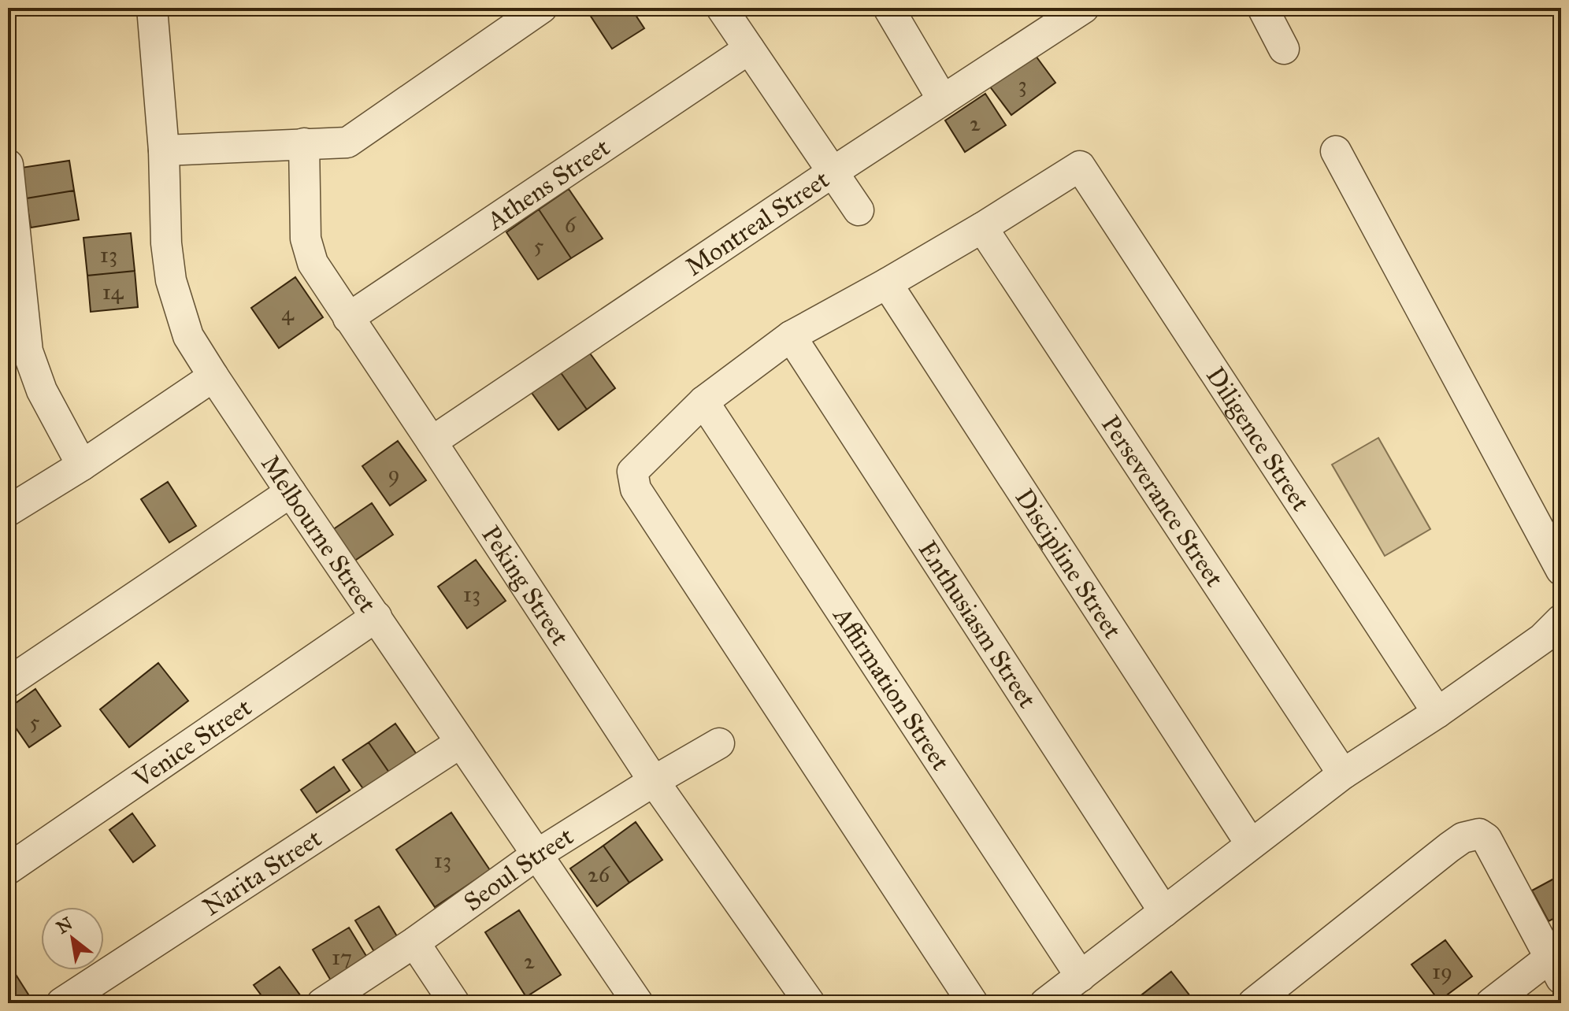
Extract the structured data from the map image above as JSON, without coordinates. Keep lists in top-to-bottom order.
{
  "streets": {
    "street": [
      "Athens Street",
      "Montreal Street",
      "Diligence Street",
      "Perseverance Street",
      "Melbourne Street",
      "Discipline Street",
      "Peking Street",
      "Enthusiasm Street",
      "Affirmation Street",
      "Venice Street",
      "Seoul Street",
      "Narita Street"
    ]
  },
  "crossings": [
    ["Athens Street", "Peking Street"],
    ["Montreal Street", "Peking Street"],
    ["Diligence Street", "Perseverance Street"],
    ["Melbourne Street", "Venice Street"],
    ["Melbourne Street", "Seoul Street"],
    ["Melbourne Street", "Narita Street"],
    ["Peking Street", "Seoul Street"]
  ],
  "house_numbers": [
    "3",
    "2",
    "6",
    "5",
    "13",
    "14",
    "4",
    "9",
    "13",
    "5",
    "13",
    "26",
    "17",
    "2",
    "19"
  ],
  "north": "top left"
}
